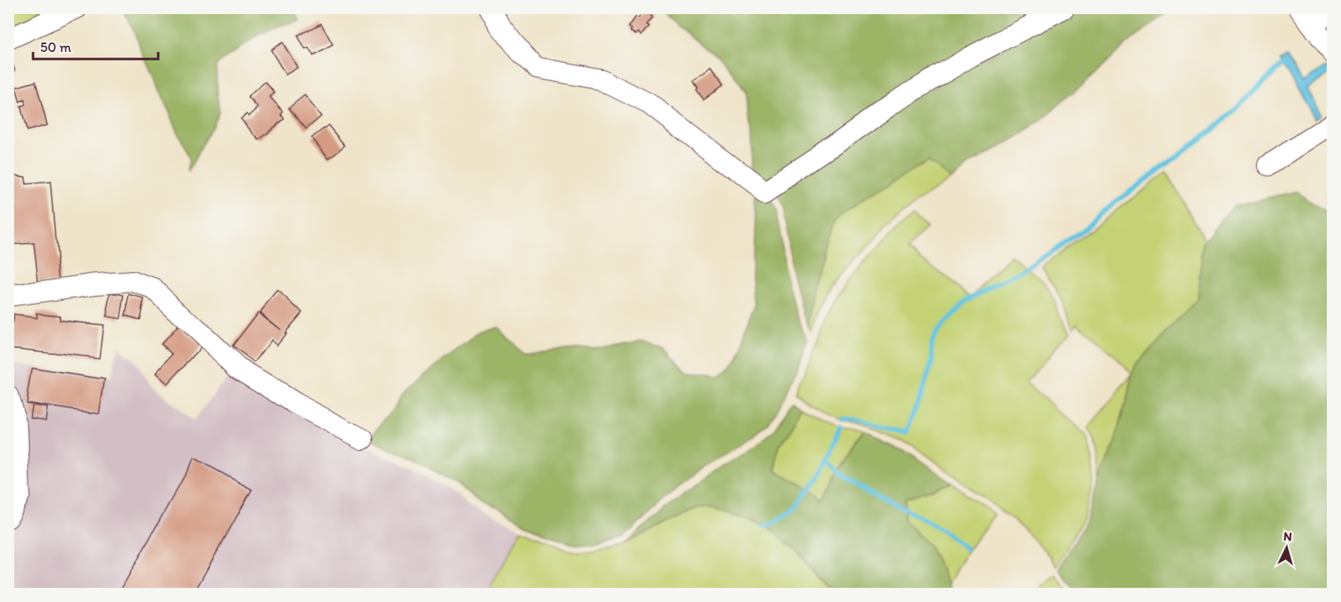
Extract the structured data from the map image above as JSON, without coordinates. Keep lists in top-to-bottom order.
{
  "scale_bar": "50 m",
  "north": "top"
}
